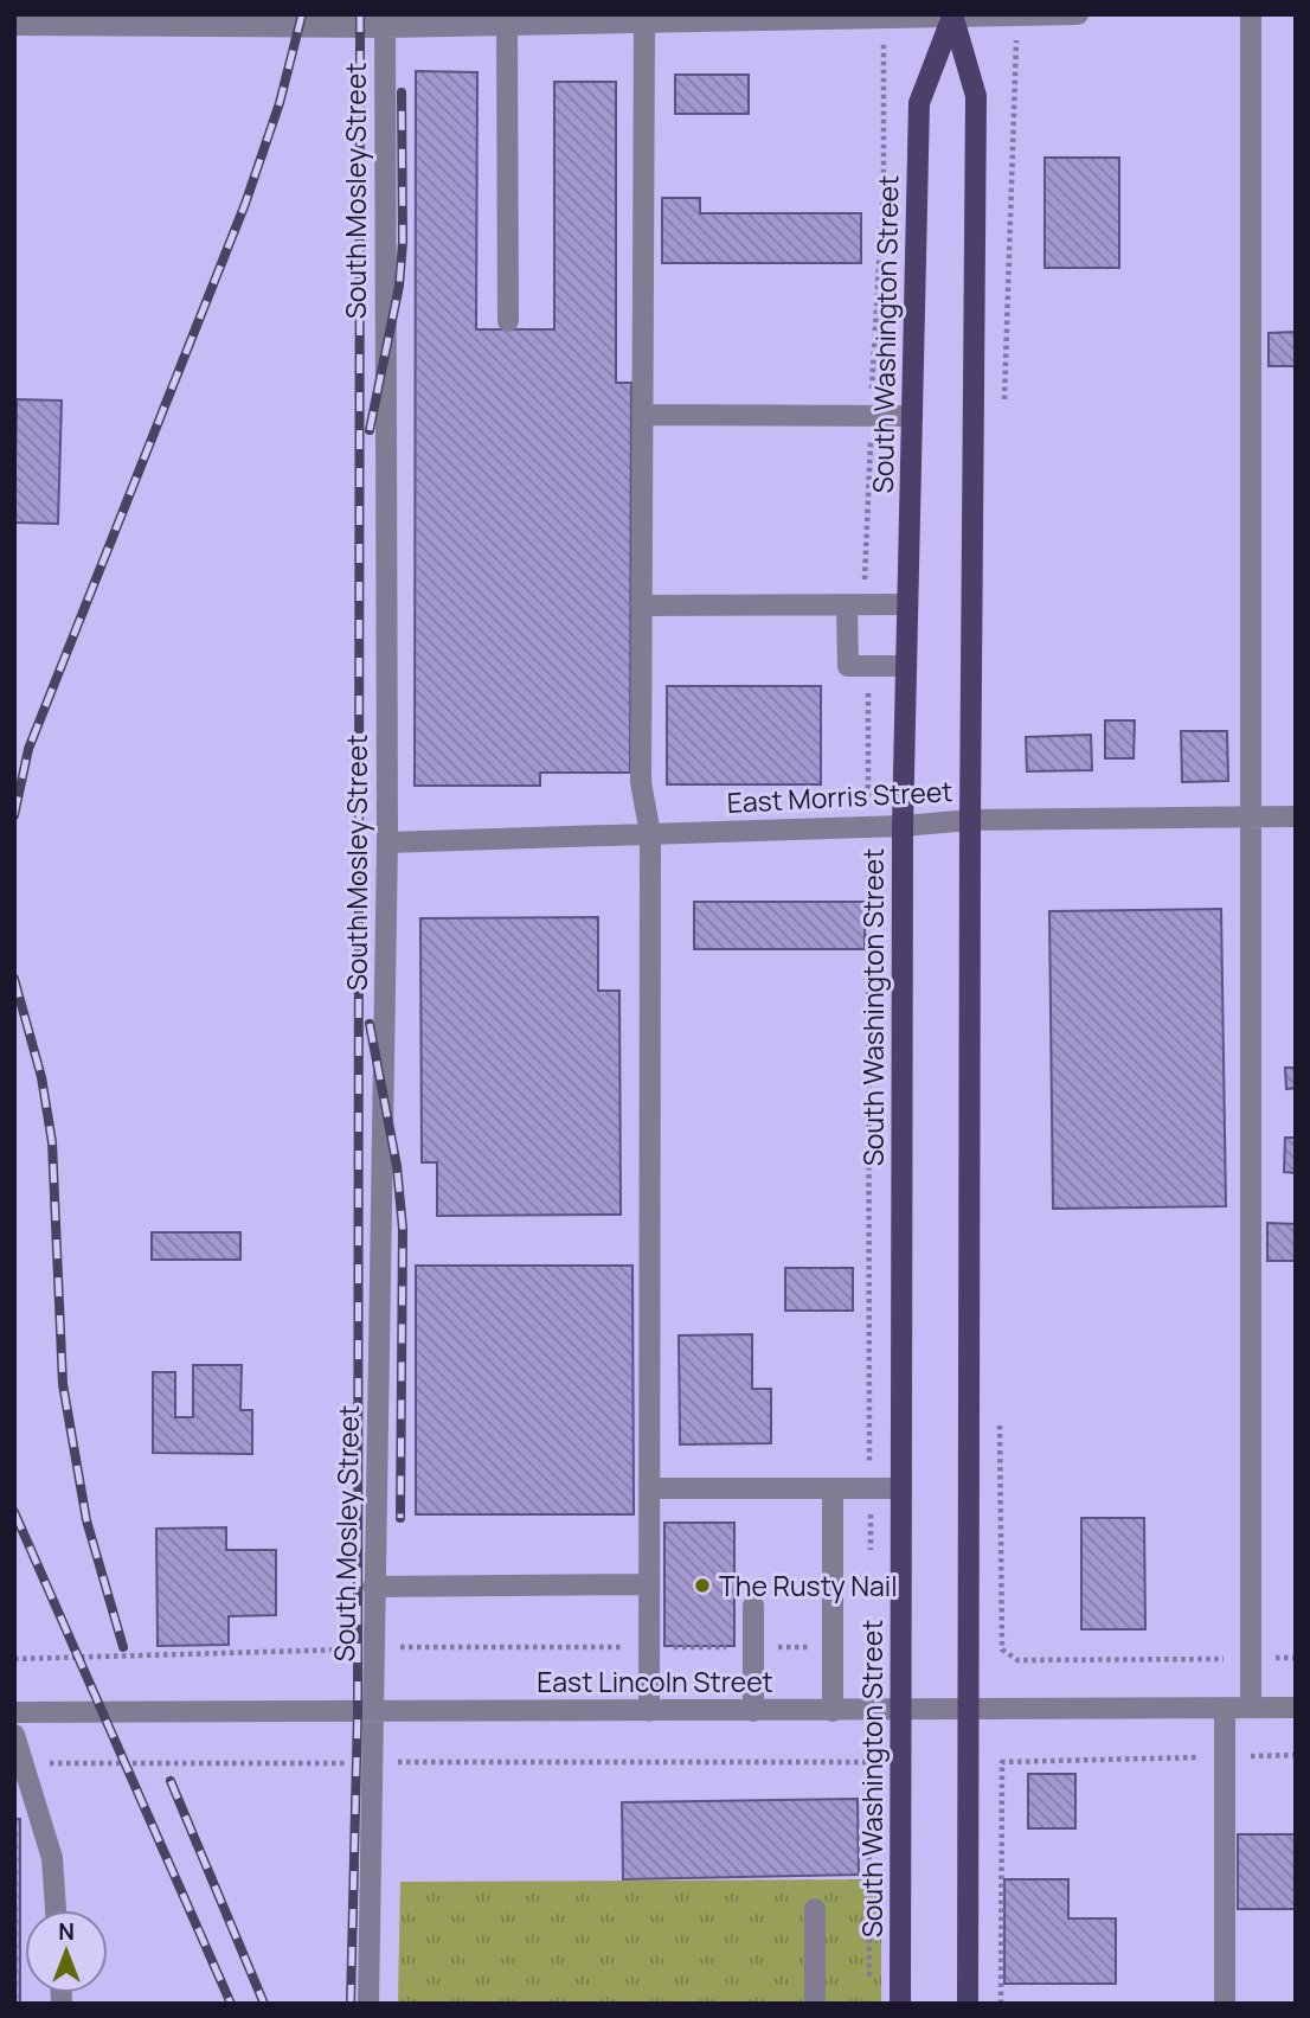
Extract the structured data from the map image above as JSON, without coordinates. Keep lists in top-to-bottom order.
{
  "streets": {
    "main road": ["South Washington Street"],
    "street": ["South Mosley Street", "East Morris Street", "East Lincoln Street"]
  },
  "crossings": [
    ["South Mosley Street", "East Morris Street"],
    ["South Mosley Street", "East Lincoln Street"],
    ["South Washington Street", "East Morris Street"],
    ["South Washington Street", "East Lincoln Street"]
  ],
  "places": ["The Rusty Nail"],
  "north": "top"
}
